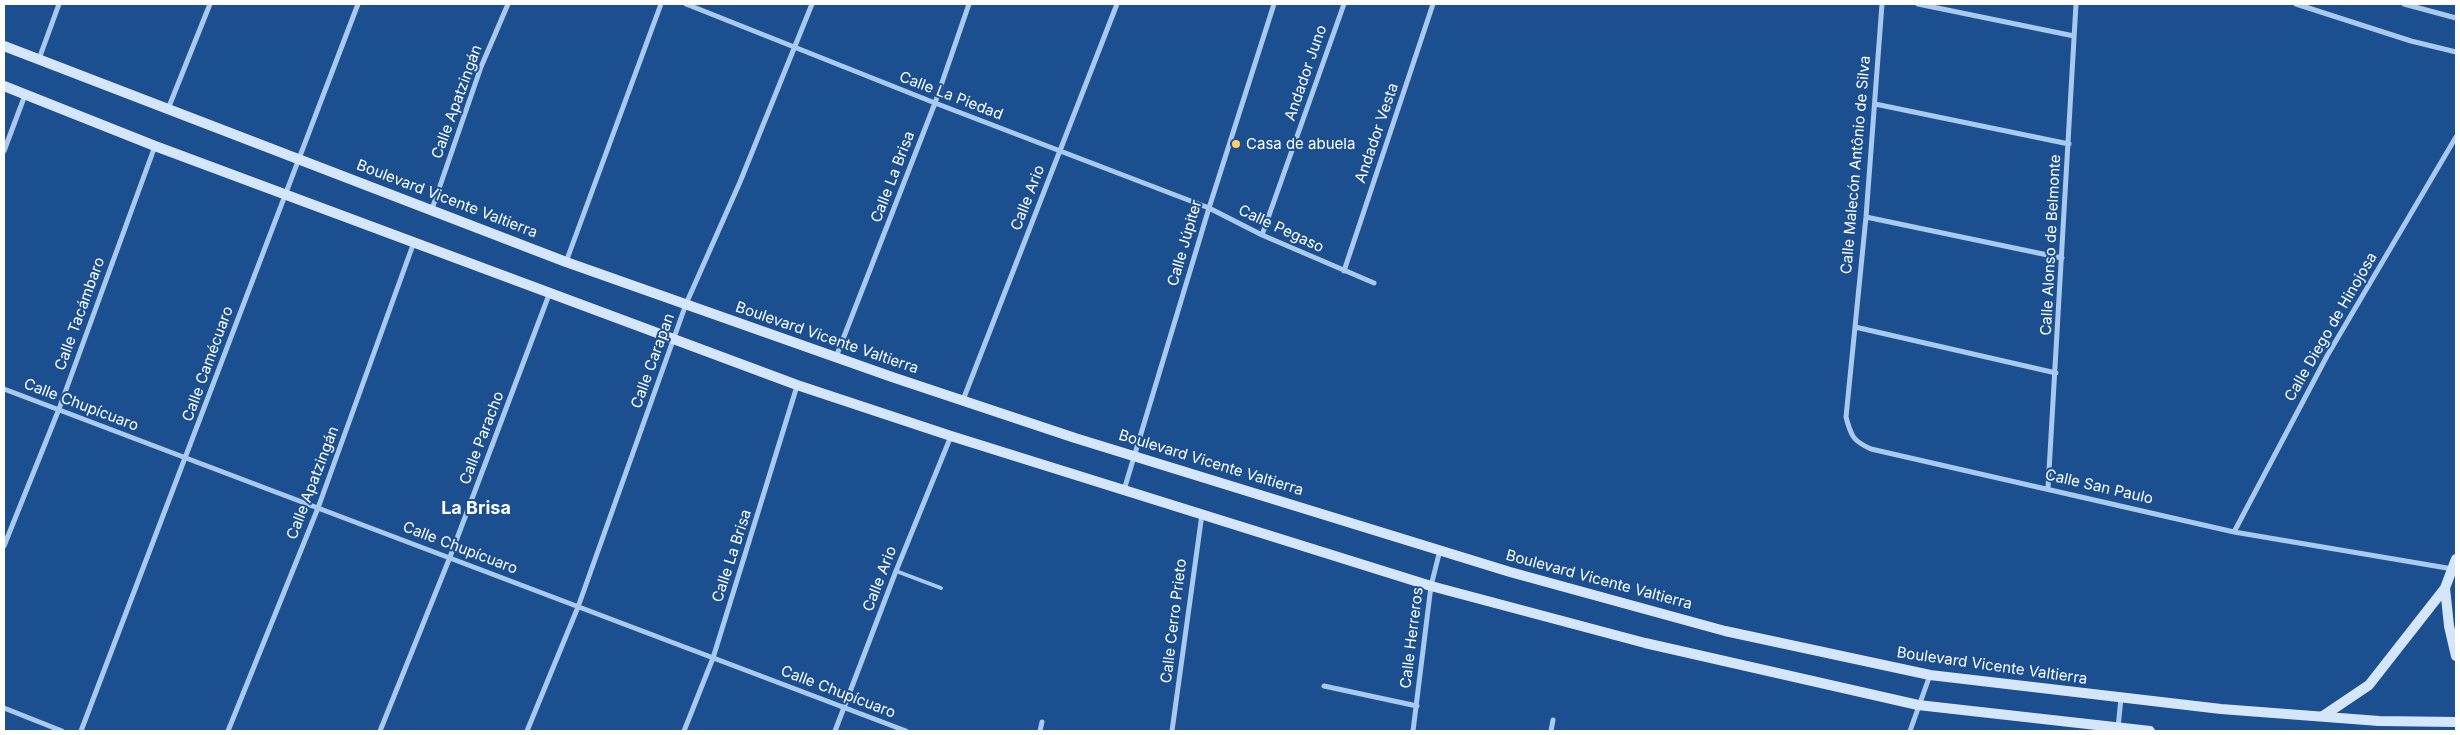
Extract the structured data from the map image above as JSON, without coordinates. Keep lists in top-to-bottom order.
{
  "streets": {
    "main road": ["Boulevard Vicente Valtierra"],
    "street": [
      "Andador Juno",
      "Calle La Piedad",
      "Calle Apatzingán",
      "Andador Vesta",
      "Calle Malecón Antônio de Silva",
      "Calle La Brisa",
      "Calle Ario",
      "Calle Pegaso",
      "Calle Júpiter",
      "Calle Alonso de Belmonte",
      "Calle Tacámbaro",
      "Calle Diego de Hinojosa",
      "Calle Carapan",
      "Calle Camécuaro",
      "Calle Chupícuaro",
      "Calle Paracho",
      "Calle San Paulo",
      "Calle Cerro Prieto",
      "Calle Herreros"
    ]
  },
  "crossings": [
    ["Andador Juno", "Calle Pegaso"],
    ["Calle La Piedad", "Calle La Brisa"],
    ["Calle La Piedad", "Calle Ario"],
    ["Calle La Piedad", "Calle Pegaso"],
    ["Calle La Piedad", "Calle Júpiter"],
    ["Calle La Piedad", "Calle Carapan"],
    ["Calle Apatzingán", "Boulevard Vicente Valtierra"],
    ["Calle Apatzingán", "Calle Chupícuaro"],
    ["Andador Vesta", "Calle Pegaso"],
    ["Calle Malecón Antônio de Silva", "Calle San Paulo"],
    ["Calle La Brisa", "Boulevard Vicente Valtierra"],
    ["Calle La Brisa", "Calle Chupícuaro"],
    ["Calle Ario", "Boulevard Vicente Valtierra"],
    ["Calle Ario", "Calle Chupícuaro"],
    ["Boulevard Vicente Valtierra", "Calle Júpiter"],
    ["Boulevard Vicente Valtierra", "Calle Carapan"],
    ["Boulevard Vicente Valtierra", "Calle Camécuaro"],
    ["Boulevard Vicente Valtierra", "Calle Herreros"],
    ["Calle Pegaso", "Calle Júpiter"],
    ["Calle Alonso de Belmonte", "Calle San Paulo"],
    ["Calle Tacámbaro", "Calle Chupícuaro"],
    ["Calle Diego de Hinojosa", "Calle San Paulo"],
    ["Calle Carapan", "Calle Chupícuaro"],
    ["Calle Camécuaro", "Calle Chupícuaro"],
    ["Calle Chupícuaro", "Calle Paracho"]
  ],
  "districts": ["La Brisa"],
  "places": ["Casa de abuela"]
}
